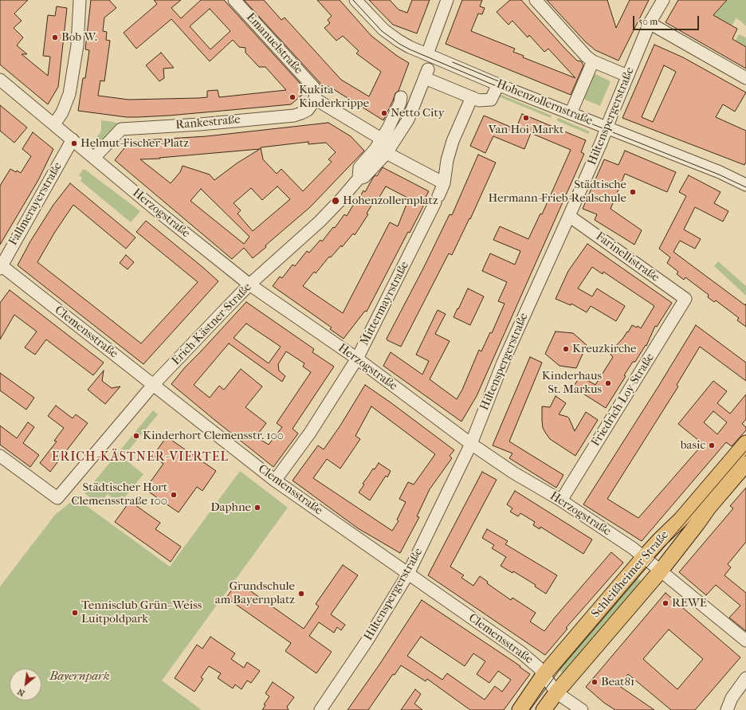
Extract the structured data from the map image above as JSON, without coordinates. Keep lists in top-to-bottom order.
{
  "streets": {
    "main road": ["Schleißheimer Straße"],
    "street": [
      "Emanuelstraße",
      "Hohenzollernstraße",
      "Hiltenspergerstraße",
      "Rankestraße",
      "Fallmerayerstraße",
      "Herzogstraße",
      "Farinellistraße",
      "Mittermayrstraße",
      "Erich-Kästner-Straße",
      "Clemensstraße",
      "Friedrich-Loy-Straße"
    ]
  },
  "crossings": [
    ["Emanuelstraße", "Rankestraße"],
    ["Hohenzollernstraße", "Hiltenspergerstraße"],
    ["Hiltenspergerstraße", "Herzogstraße"],
    ["Hiltenspergerstraße", "Farinellistraße"],
    ["Hiltenspergerstraße", "Clemensstraße"],
    ["Rankestraße", "Herzogstraße"],
    ["Fallmerayerstraße", "Herzogstraße"],
    ["Fallmerayerstraße", "Clemensstraße"],
    ["Herzogstraße", "Mittermayrstraße"],
    ["Herzogstraße", "Erich-Kästner-Straße"],
    ["Herzogstraße", "Friedrich-Loy-Straße"],
    ["Herzogstraße", "Schleißheimer Straße"],
    ["Farinellistraße", "Friedrich-Loy-Straße"],
    ["Mittermayrstraße", "Clemensstraße"],
    ["Erich-Kästner-Straße", "Clemensstraße"],
    ["Clemensstraße", "Schleißheimer Straße"]
  ],
  "districts": ["ERICH-KÄSTNER-VIERTEL"],
  "parks": ["Bayernpark"],
  "places": [
    "Bob W.",
    "Kukita Kinderkrippe",
    "Netto City",
    "Van Hoi Markt",
    "Helmut-Fischer-Platz",
    "Städtische Hermann-Frieb-Realschule",
    "Hohenzollernplatz",
    "Kreuzkirche",
    "Kinderhaus St. Markus",
    "Kinderhort Clemensstr. 100",
    "basic",
    "Städtischer Hort Clemensstraße 100",
    "Daphne",
    "Grundschule am Bayernplatz",
    "REWE",
    "Tennisclub Grün–Weiss Luitpoldpark",
    "Beat81"
  ],
  "scale_bar": "50 m",
  "north": "bottom left"
}
